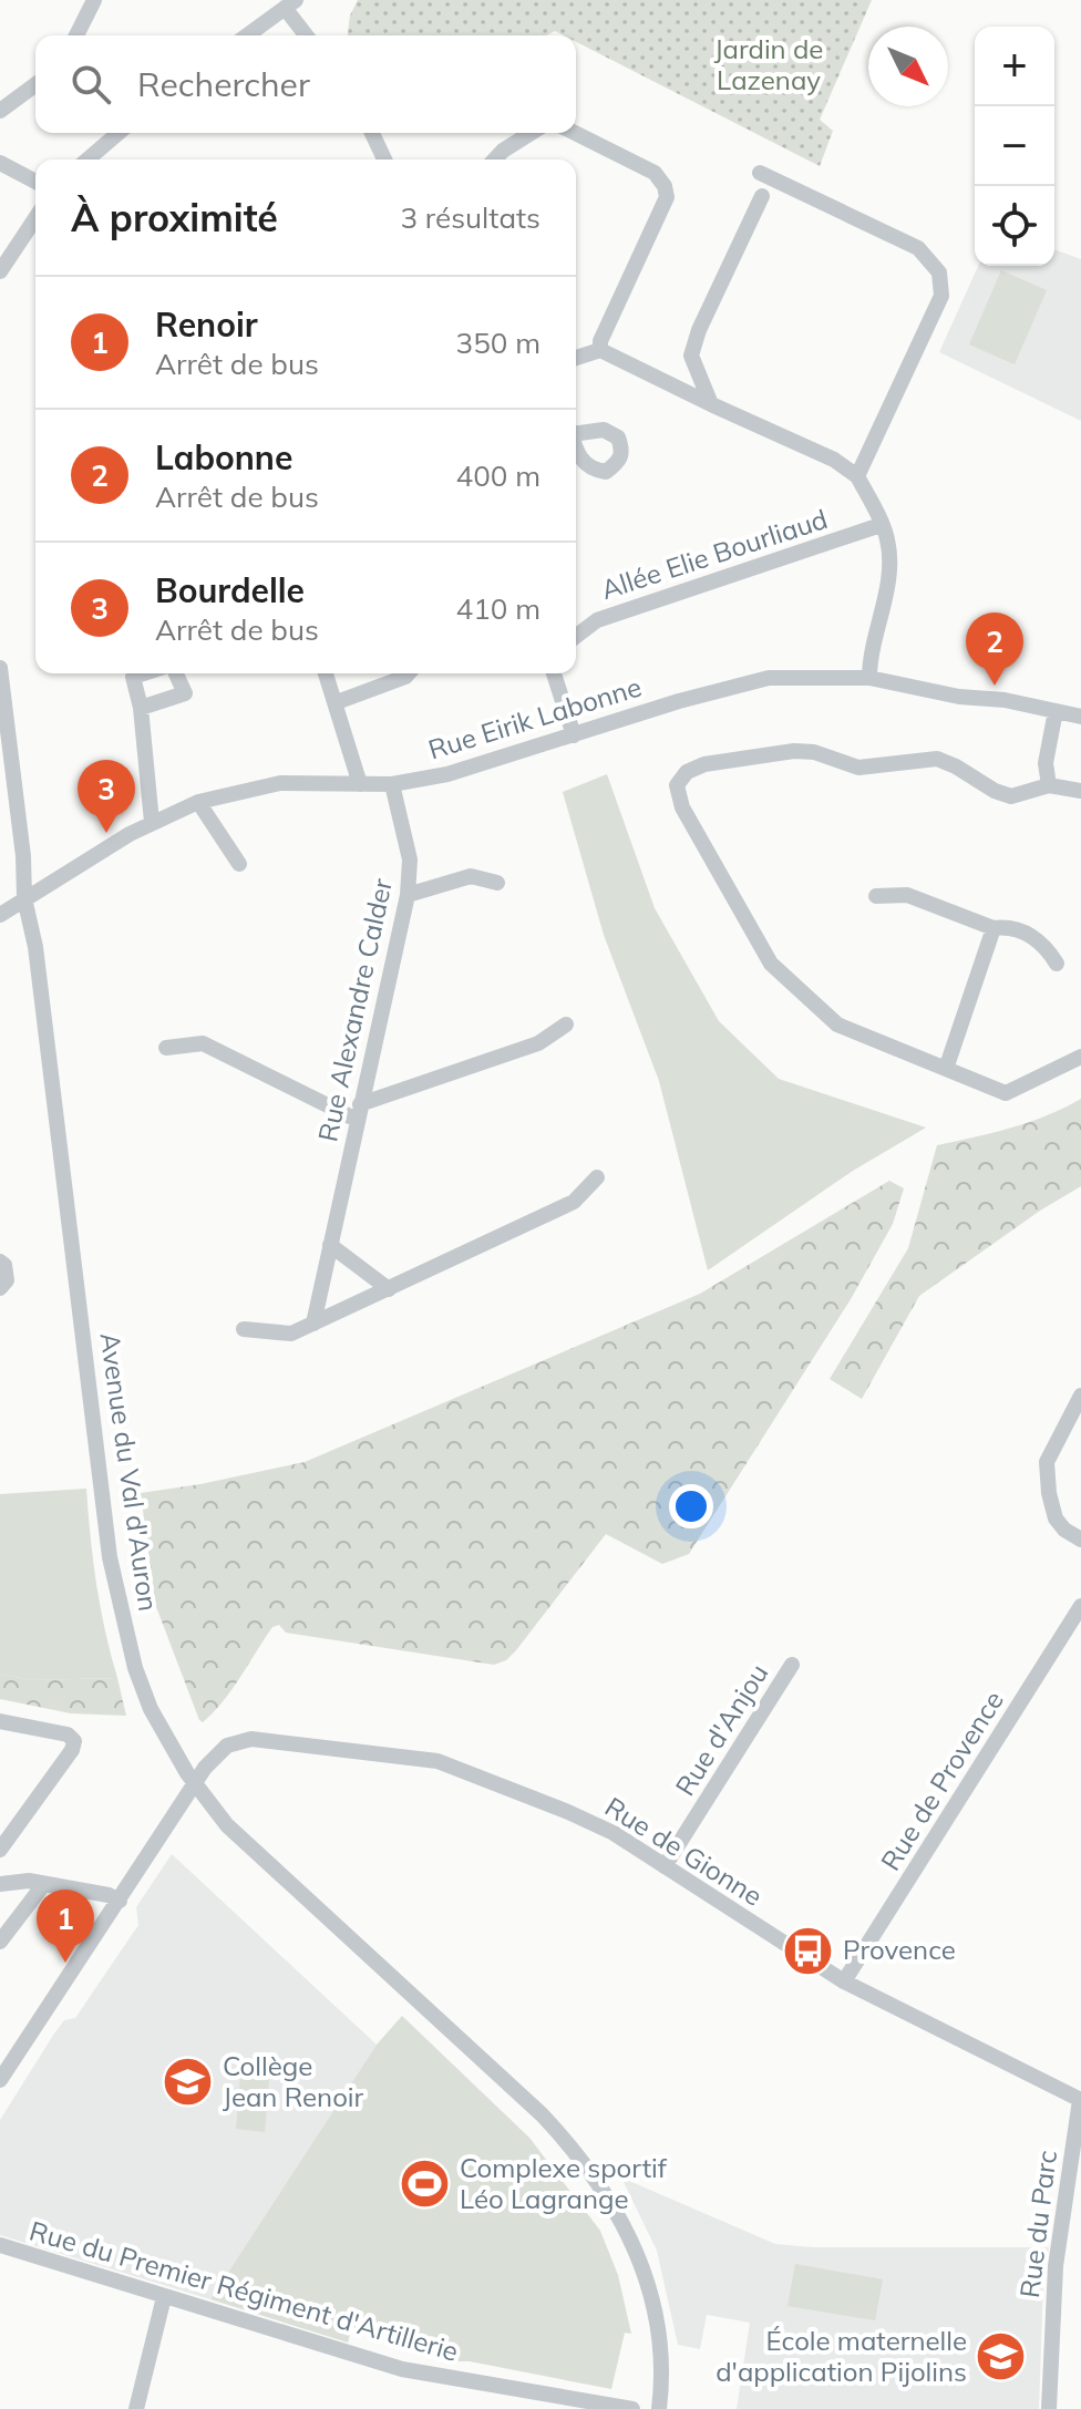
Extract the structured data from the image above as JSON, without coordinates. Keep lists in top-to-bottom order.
{
  "streets": {
    "street": [
      "Allée Elie Bourliaud",
      "Rue Eirik Labonne",
      "Rue Alexandre Calder",
      "Avenue du Val d'Auron",
      "Rue d'Anjou",
      "Rue de Provence",
      "Rue de Gionne",
      "Rue du Parc",
      "Rue du Premier Régiment d'Artillerie"
    ]
  },
  "crossings": [
    ["Rue Eirik Labonne", "Rue Alexandre Calder"],
    ["Rue Eirik Labonne", "Avenue du Val d'Auron"],
    ["Avenue du Val d'Auron", "Rue de Gionne"],
    ["Rue d'Anjou", "Rue de Gionne"],
    ["Rue de Provence", "Rue de Gionne"],
    ["Rue de Gionne", "Rue du Parc"]
  ],
  "parks": ["Jardin de Lazenay"],
  "places": {
    "bus stop": ["Provence"],
    "school or university": ["Collège Jean Renoir", "École maternelle d'application Pijolins"],
    "sports": ["Complexe sportif Léo Lagrange"]
  },
  "north": "bottom right",
  "page": {
    "map_buttons": ["+", "−"],
    "search": "Rechercher",
    "heading": ["À proximité", "3 résultats"],
    "list": [
      {
        "mark": "1",
        "name": "Renoir",
        "note": "Arrêt de bus",
        "value": "350 m"
      },
      {
        "mark": "2",
        "name": "Labonne",
        "note": "Arrêt de bus",
        "value": "400 m"
      },
      {
        "mark": "3",
        "name": "Bourdelle",
        "note": "Arrêt de bus",
        "value": "410 m"
      }
    ],
    "pins": ["2", "3", "1"]
  }
}
